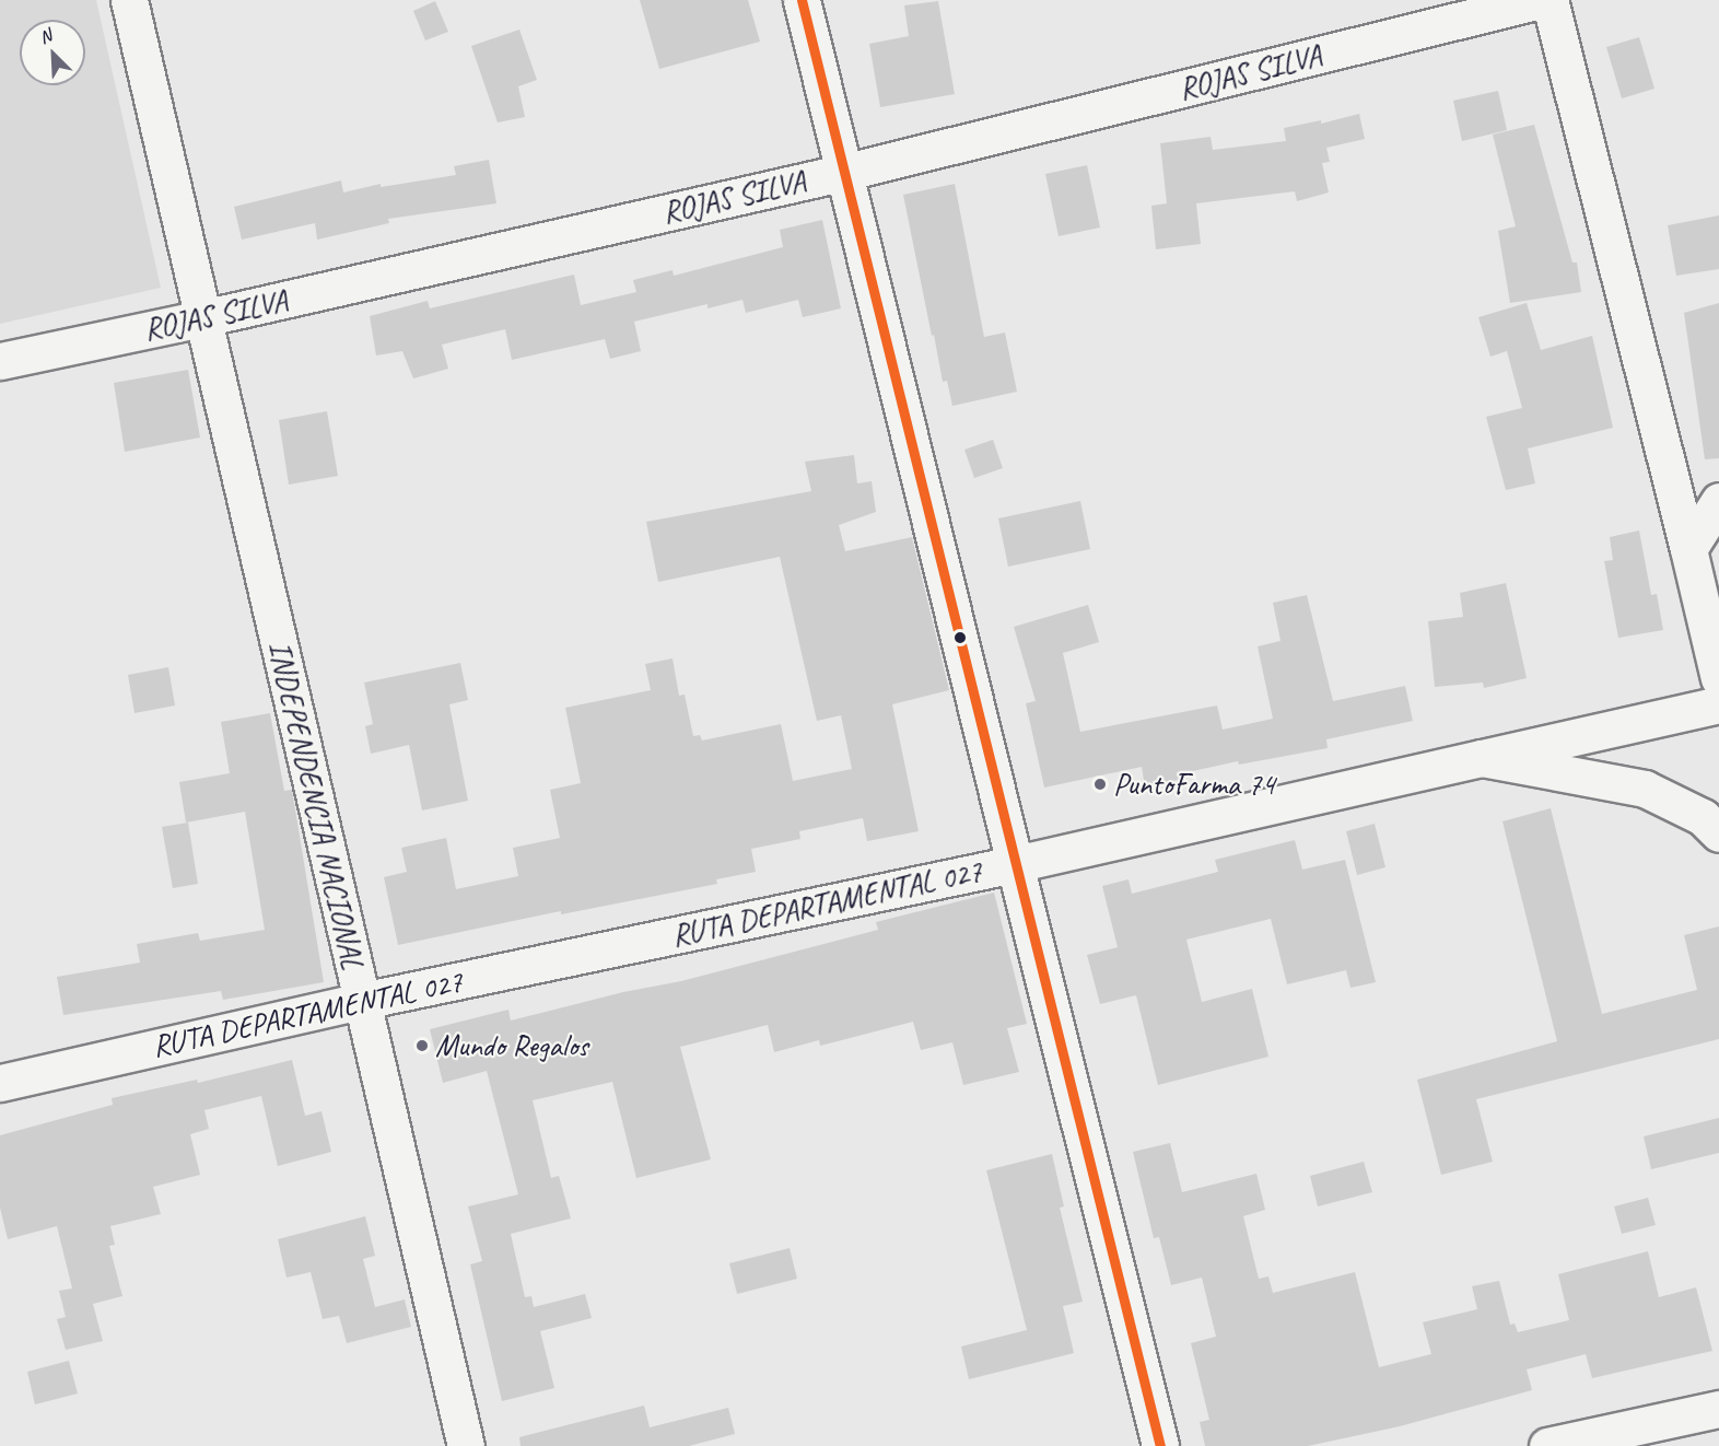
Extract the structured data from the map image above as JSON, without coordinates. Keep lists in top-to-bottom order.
{
  "streets": {
    "street": ["ROJAS SILVA", "INDEPENDENCIA NACIONAL", "RUTA DEPARTAMENTAL 027"]
  },
  "crossings": [
    ["ROJAS SILVA", "INDEPENDENCIA NACIONAL"],
    ["INDEPENDENCIA NACIONAL", "RUTA DEPARTAMENTAL 027"]
  ],
  "places": ["PuntoFarma 74", "Mundo Regalos"],
  "north": "top left"
}
